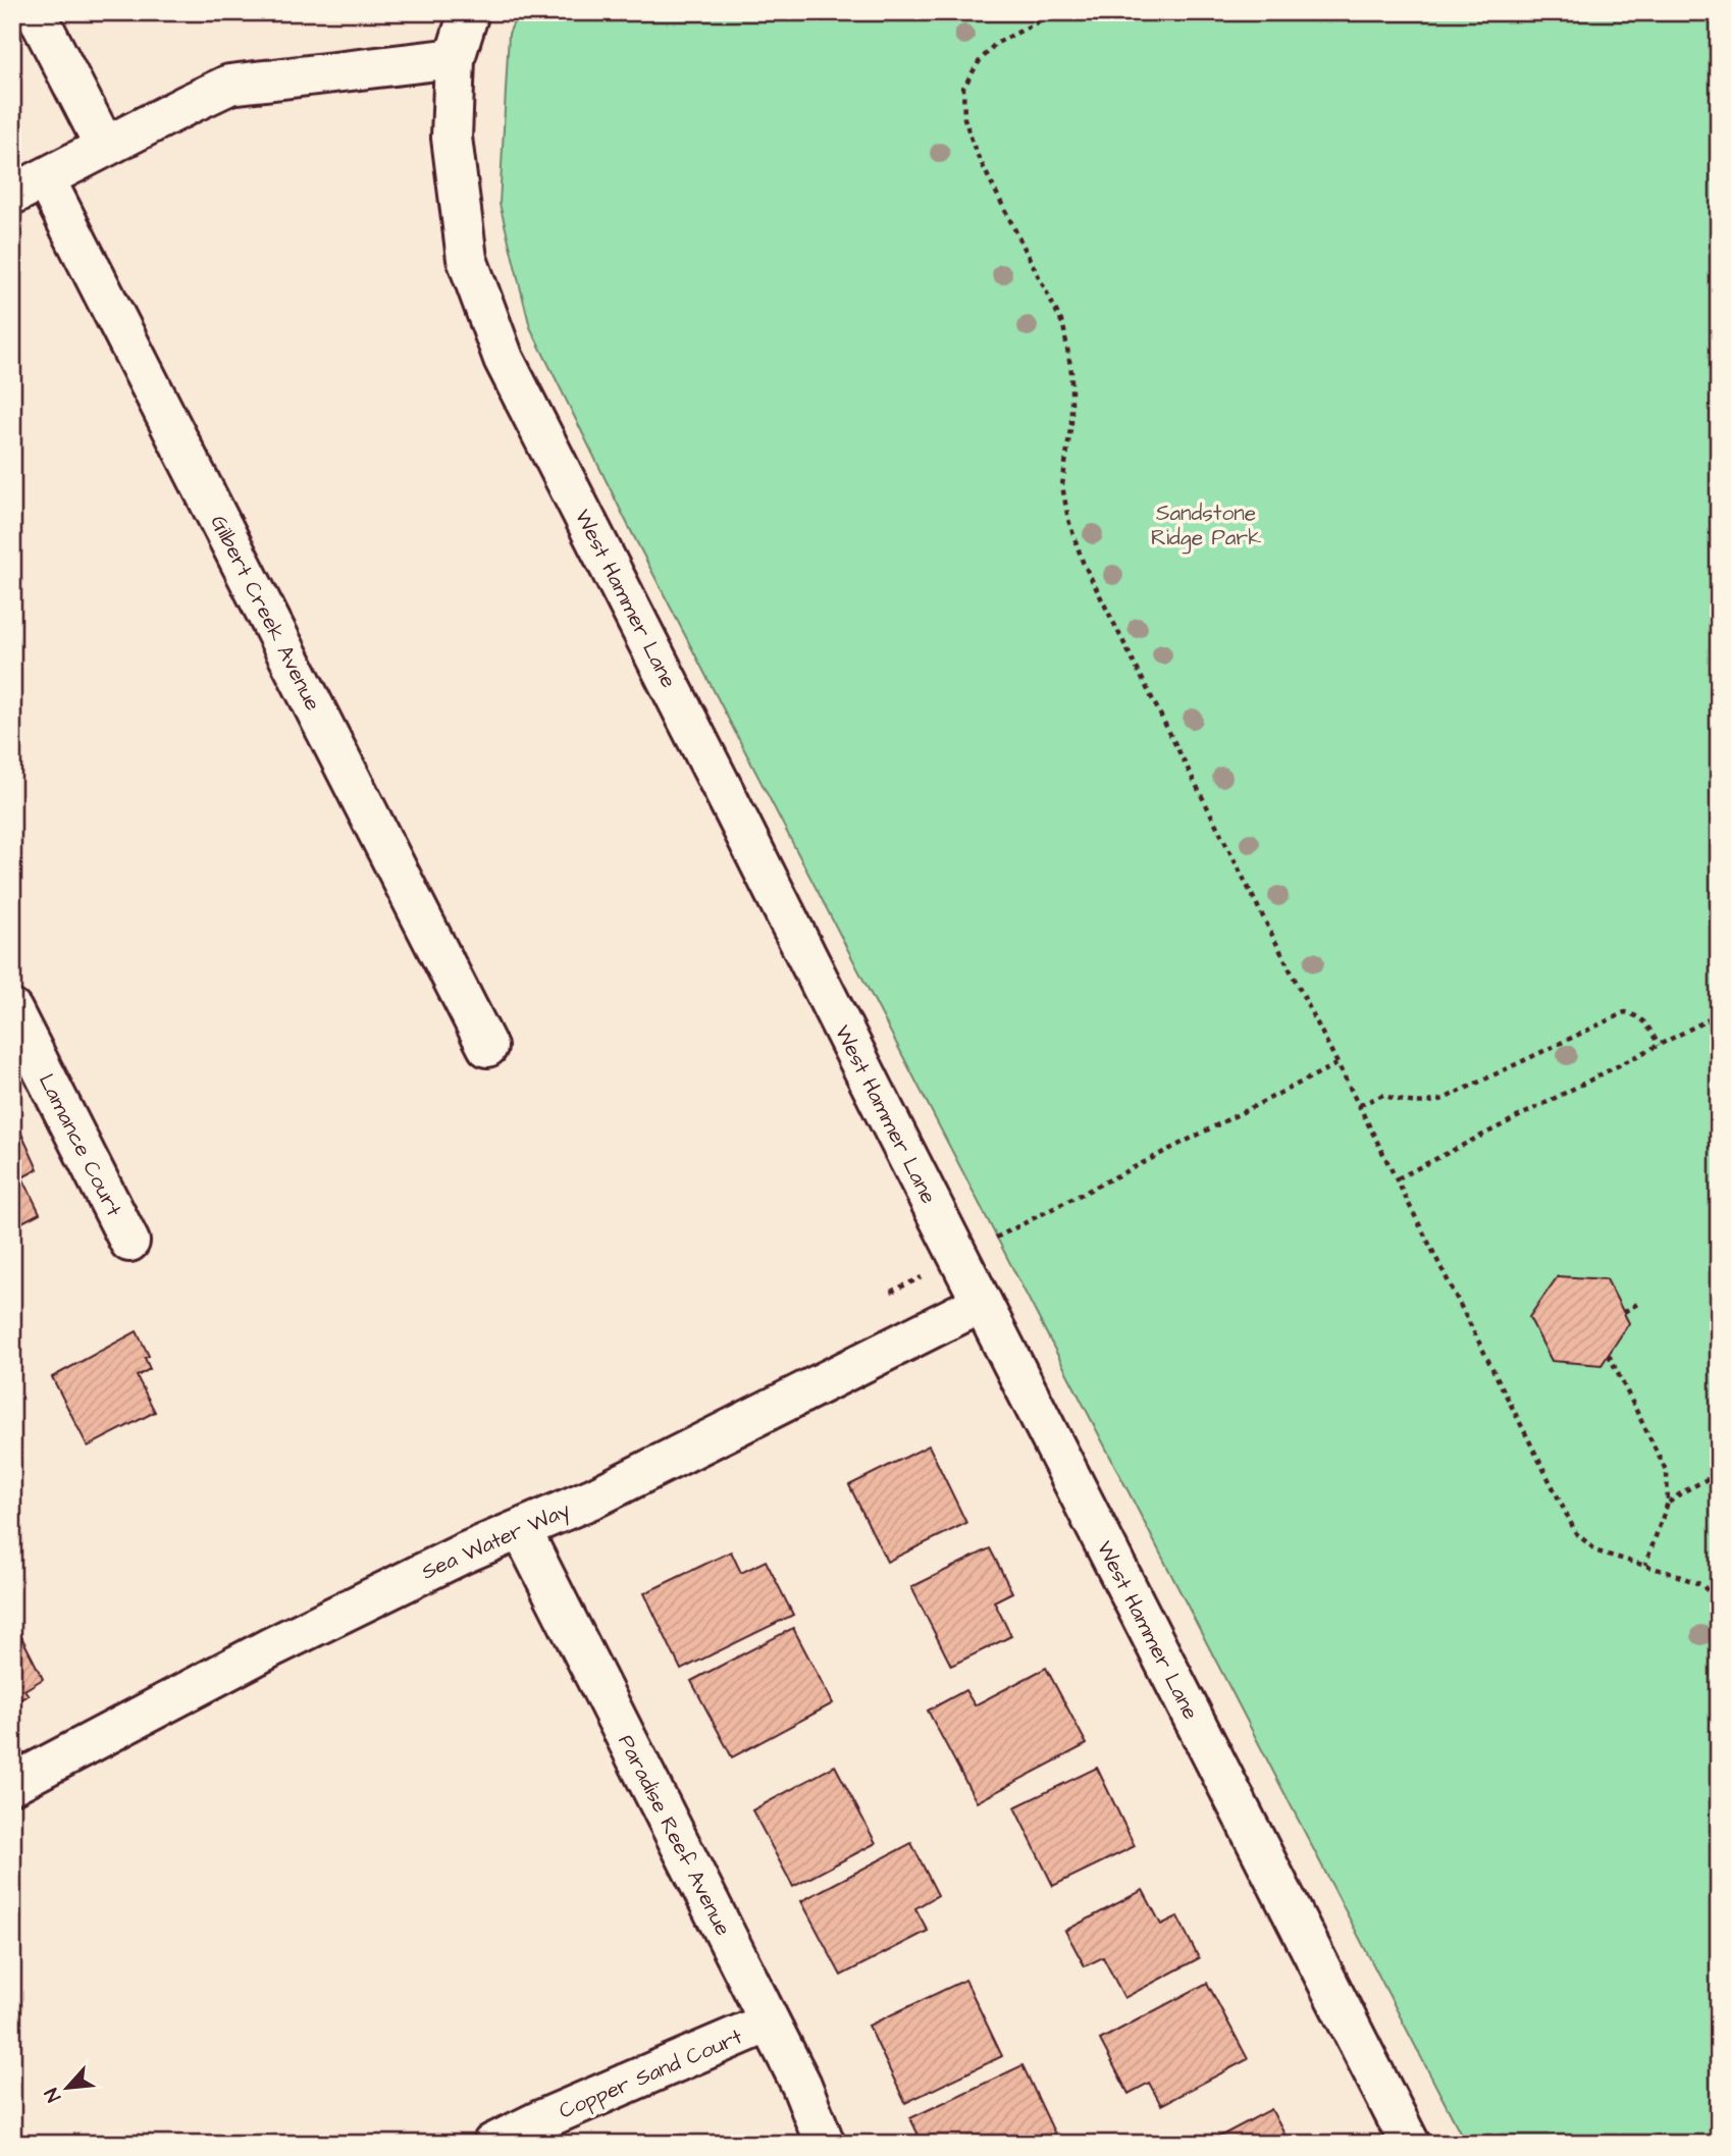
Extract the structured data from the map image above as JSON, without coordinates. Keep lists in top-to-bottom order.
{
  "streets": {
    "street": [
      "West Hammer Lane",
      "Gilbert Creek Avenue",
      "Lamance Court",
      "Sea Water Way",
      "Paradise Reef Avenue",
      "Copper Sand Court"
    ]
  },
  "crossings": [
    ["West Hammer Lane", "Sea Water Way"],
    ["Sea Water Way", "Paradise Reef Avenue"],
    ["Paradise Reef Avenue", "Copper Sand Court"]
  ],
  "parks": ["Sandstone Ridge Park"],
  "north": "bottom left"
}
